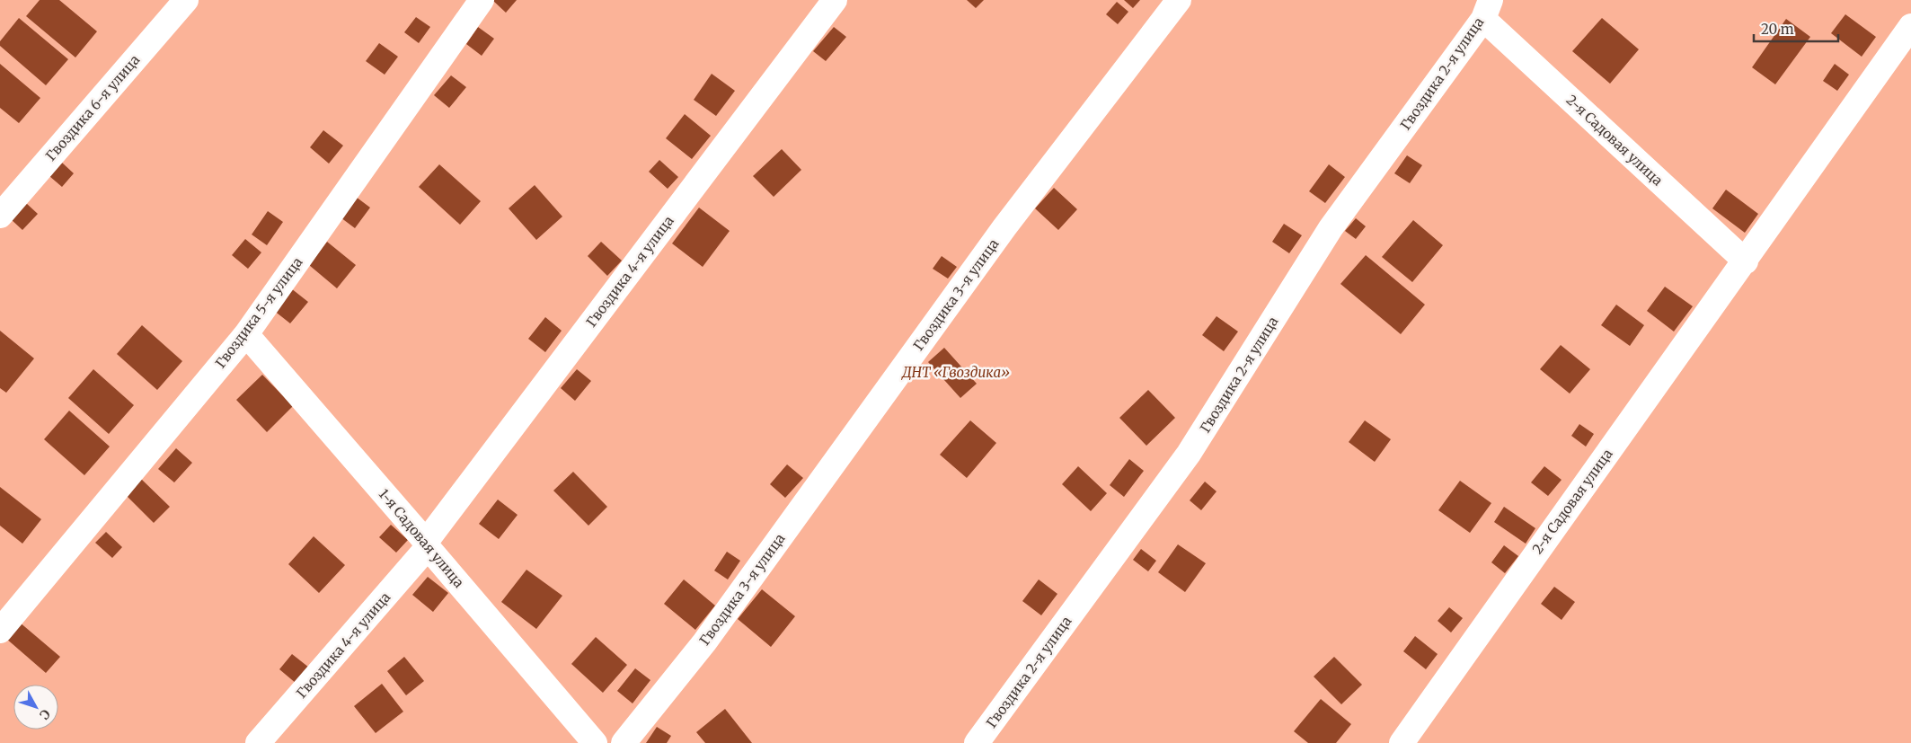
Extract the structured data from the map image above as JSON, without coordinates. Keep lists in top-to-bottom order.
{
  "streets": {
    "street": [
      "Гвоздика 2-я улица",
      "Гвоздика 6-я улица",
      "2-я Садовая улица",
      "Гвоздика 4-я улица",
      "Гвоздика 3-я улица",
      "Гвоздика 5-я улица",
      "1-я Садовая улица"
    ]
  },
  "crossings": [
    ["Гвоздика 2-я улица", "2-я Садовая улица"],
    ["Гвоздика 4-я улица", "1-я Садовая улица"],
    ["Гвоздика 5-я улица", "1-я Садовая улица"]
  ],
  "parks": ["ДНТ «Гвоздика»"],
  "scale_bar": "20 m",
  "north": "bottom right"
}
